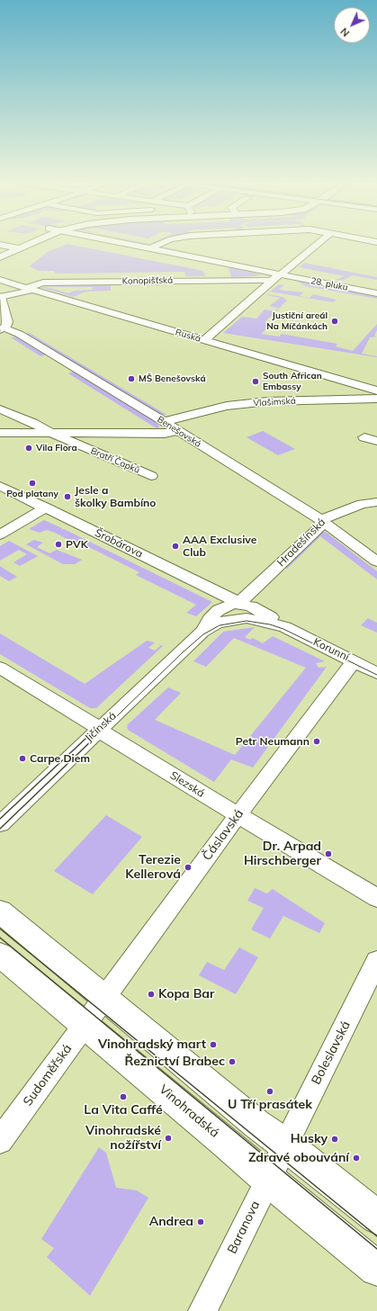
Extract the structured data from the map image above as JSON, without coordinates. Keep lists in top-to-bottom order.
{
  "streets": {
    "main road": ["Benešovská", "Vinohradská"],
    "street": [
      "Konopišťská",
      "28. pluku",
      "Ruská",
      "Vlašimská",
      "Bratří Čapků",
      "Hradešínská",
      "Šrobárova",
      "Korunní",
      "Jičínská",
      "Slezská",
      "Čáslavská",
      "Boleslavská",
      "Sudoměřská",
      "Baranova"
    ]
  },
  "crossings": [
    ["Konopišťská", "Ruská"],
    ["Ruská", "Vlašimská"],
    ["Vlašimská", "Benešovská"],
    ["Vlašimská", "Bratří Čapků"],
    ["Benešovská", "Hradešínská"],
    ["Hradešínská", "Šrobárova"],
    ["Hradešínská", "Korunní"],
    ["Hradešínská", "Jičínská"],
    ["Šrobárova", "Korunní"],
    ["Šrobárova", "Jičínská"],
    ["Korunní", "Jičínská"],
    ["Korunní", "Čáslavská"],
    ["Jičínská", "Slezská"],
    ["Slezská", "Čáslavská"],
    ["Čáslavská", "Sudoměřská"],
    ["Čáslavská", "Vinohradská"],
    ["Boleslavská", "Vinohradská"],
    ["Boleslavská", "Baranova"],
    ["Sudoměřská", "Vinohradská"],
    ["Vinohradská", "Baranova"]
  ],
  "places": [
    "Justiční areál Na Míčánkách",
    "MŠ Benešovská",
    "South African Embassy",
    "Vila Flora",
    "Pod platany",
    "Jesle a školky Bambíno",
    "PVK",
    "AAA Exclusive Club",
    "Petr Neumann",
    "Carpe Diem",
    "Dr. Arpad Hirschberger",
    "Terezie Kellerová",
    "Kopa Bar",
    "Vinohradský mart",
    "Řeznictví Brabec",
    "U Tří prasátek",
    "La Vita Caffé",
    "Vinohradské nožířství",
    "Husky",
    "Zdravé obouvání",
    "Andrea"
  ],
  "north": "bottom left"
}
